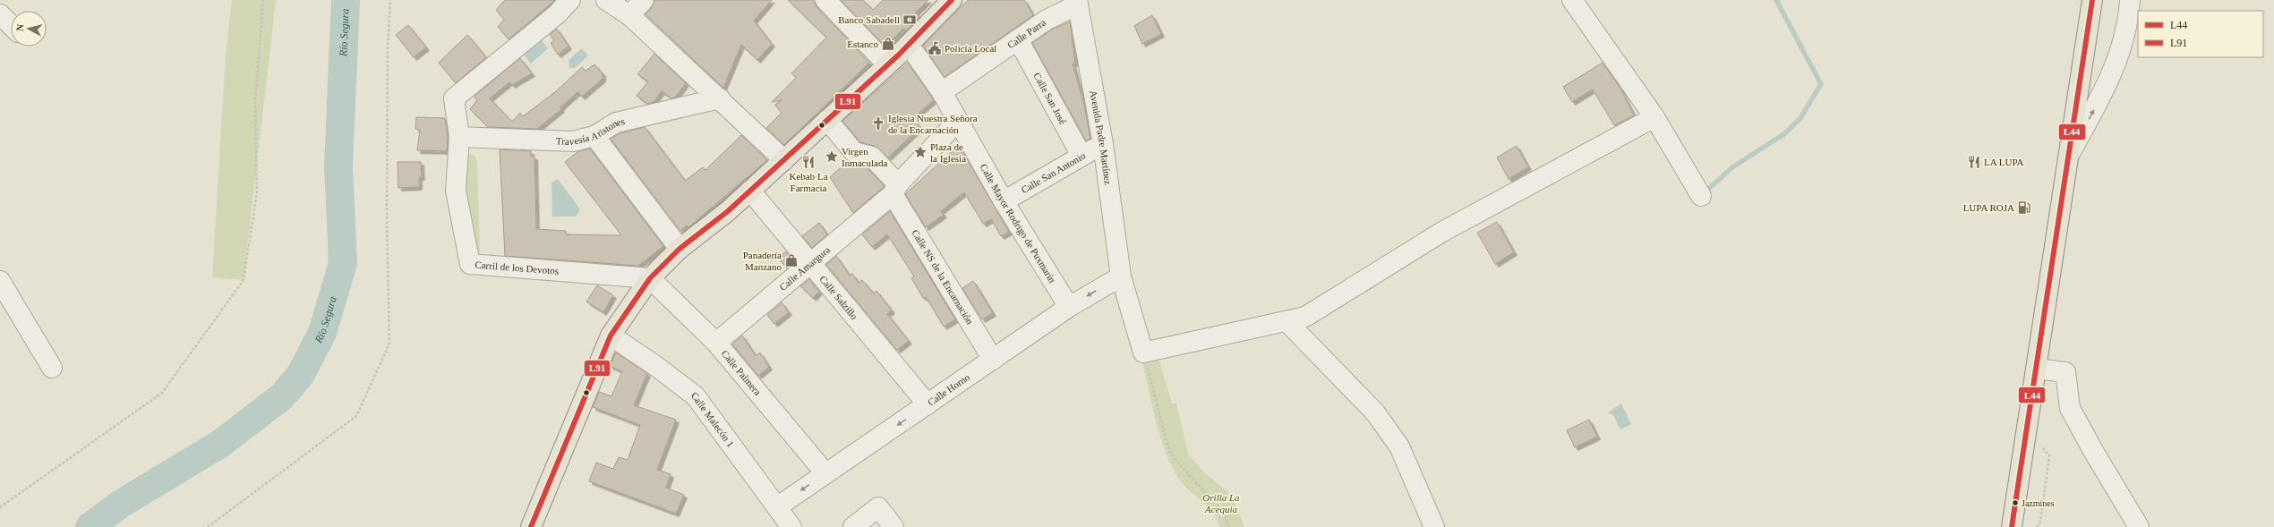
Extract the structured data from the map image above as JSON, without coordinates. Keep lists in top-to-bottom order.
{
  "streets": {
    "street": [
      "Calle Parra",
      "Calle San José",
      "Travesía Aristones",
      "Avenida Padre Martínez",
      "Calle San Antonio",
      "Calle Mayor Rodrigo de Puxmarín",
      "Carril de los Devotos",
      "Calle Amargura",
      "Calle NS de la Encarnación",
      "Calle Salzillo",
      "Calle Palmera",
      "Calle Horno",
      "Calle Malecón 1"
    ]
  },
  "crossings": [
    ["Calle Parra", "Calle San José"],
    ["Calle Parra", "Avenida Padre Martínez"],
    ["Calle San José", "Calle San Antonio"],
    ["Travesía Aristones", "Carril de los Devotos"],
    ["Avenida Padre Martínez", "Calle San Antonio"],
    ["Avenida Padre Martínez", "Calle Horno"],
    ["Calle San Antonio", "Calle Mayor Rodrigo de Puxmarín"],
    ["Calle Mayor Rodrigo de Puxmarín", "Calle Horno"],
    ["Carril de los Devotos", "Calle Palmera"],
    ["Calle Amargura", "Calle NS de la Encarnación"],
    ["Calle Amargura", "Calle Salzillo"],
    ["Calle Amargura", "Calle Palmera"],
    ["Calle NS de la Encarnación", "Calle Horno"],
    ["Calle Salzillo", "Calle Horno"],
    ["Calle Palmera", "Calle Horno"],
    ["Calle Horno", "Calle Malecón 1"]
  ],
  "one_way": ["Calle Horno"],
  "water": ["Río Segura"],
  "parks": ["Orilla La Acequia"],
  "places": {
    "bank": ["Banco Sabadell"],
    "shop": ["Estanco", "Panadería Manzano"],
    "public building": ["Policía Local"],
    "church": ["Iglesia Nuestra Señora de la Encarnación"],
    "place": ["Plaza de la Iglesia", "Virgen Inmaculada"],
    "restaurant": ["Kebab La Farmacia", "LA LUPA"],
    "fuel station": ["LUPA ROJA"],
    "other": ["Jazmines"]
  },
  "lines": ["transit line L44", "transit line L91"],
  "legend": ["L44", "L91"],
  "north": "left"
}
